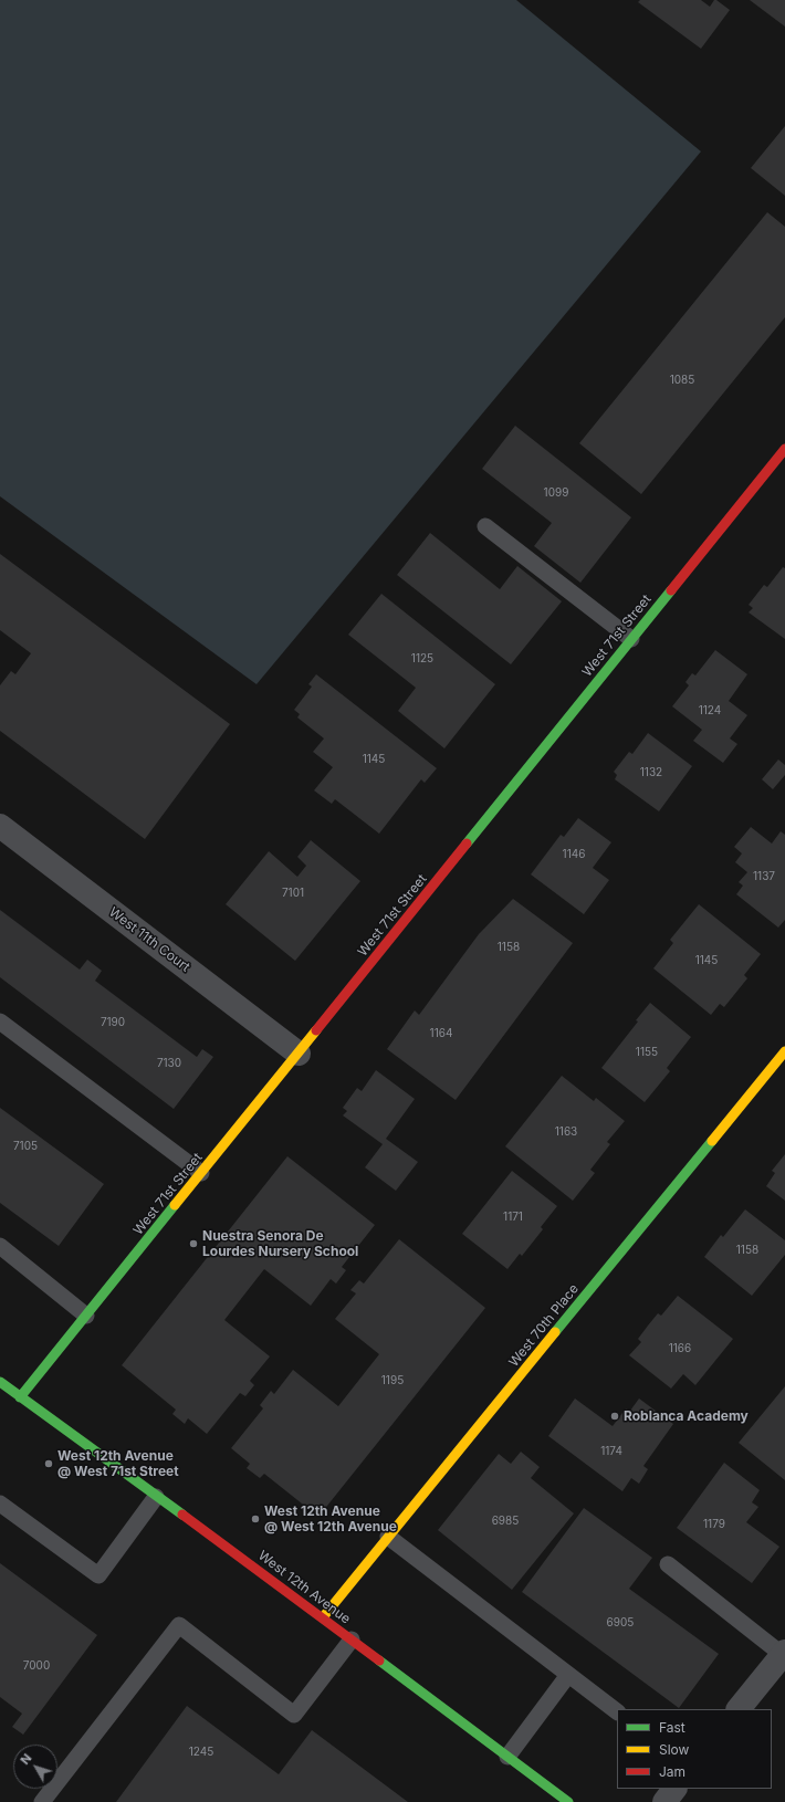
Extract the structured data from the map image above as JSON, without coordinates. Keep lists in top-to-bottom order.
{
  "streets": {
    "street": [
      "West 71st Street",
      "West 11th Court",
      "West 70th Place",
      "West 12th Avenue"
    ]
  },
  "crossings": [
    ["West 71st Street", "West 11th Court"],
    ["West 71st Street", "West 12th Avenue"],
    ["West 70th Place", "West 12th Avenue"]
  ],
  "places": [
    "Nuestra Senora De Lourdes Nursery School",
    "Roblanca Academy",
    "West 12th Avenue @ West 71st Street",
    "West 12th Avenue @ West 12th Avenue"
  ],
  "house_numbers": [
    "1085",
    "1099",
    "1125",
    "1124",
    "1145",
    "1132",
    "1146",
    "1137",
    "7101",
    "1158",
    "1145",
    "7190",
    "1164",
    "1155",
    "7130",
    "1163",
    "7105",
    "1171",
    "1158",
    "1166",
    "1195",
    "1174",
    "6985",
    "1179",
    "6905",
    "7000",
    "1245"
  ],
  "legend": ["Fast", "Slow", "Jam"],
  "north": "top left"
}
